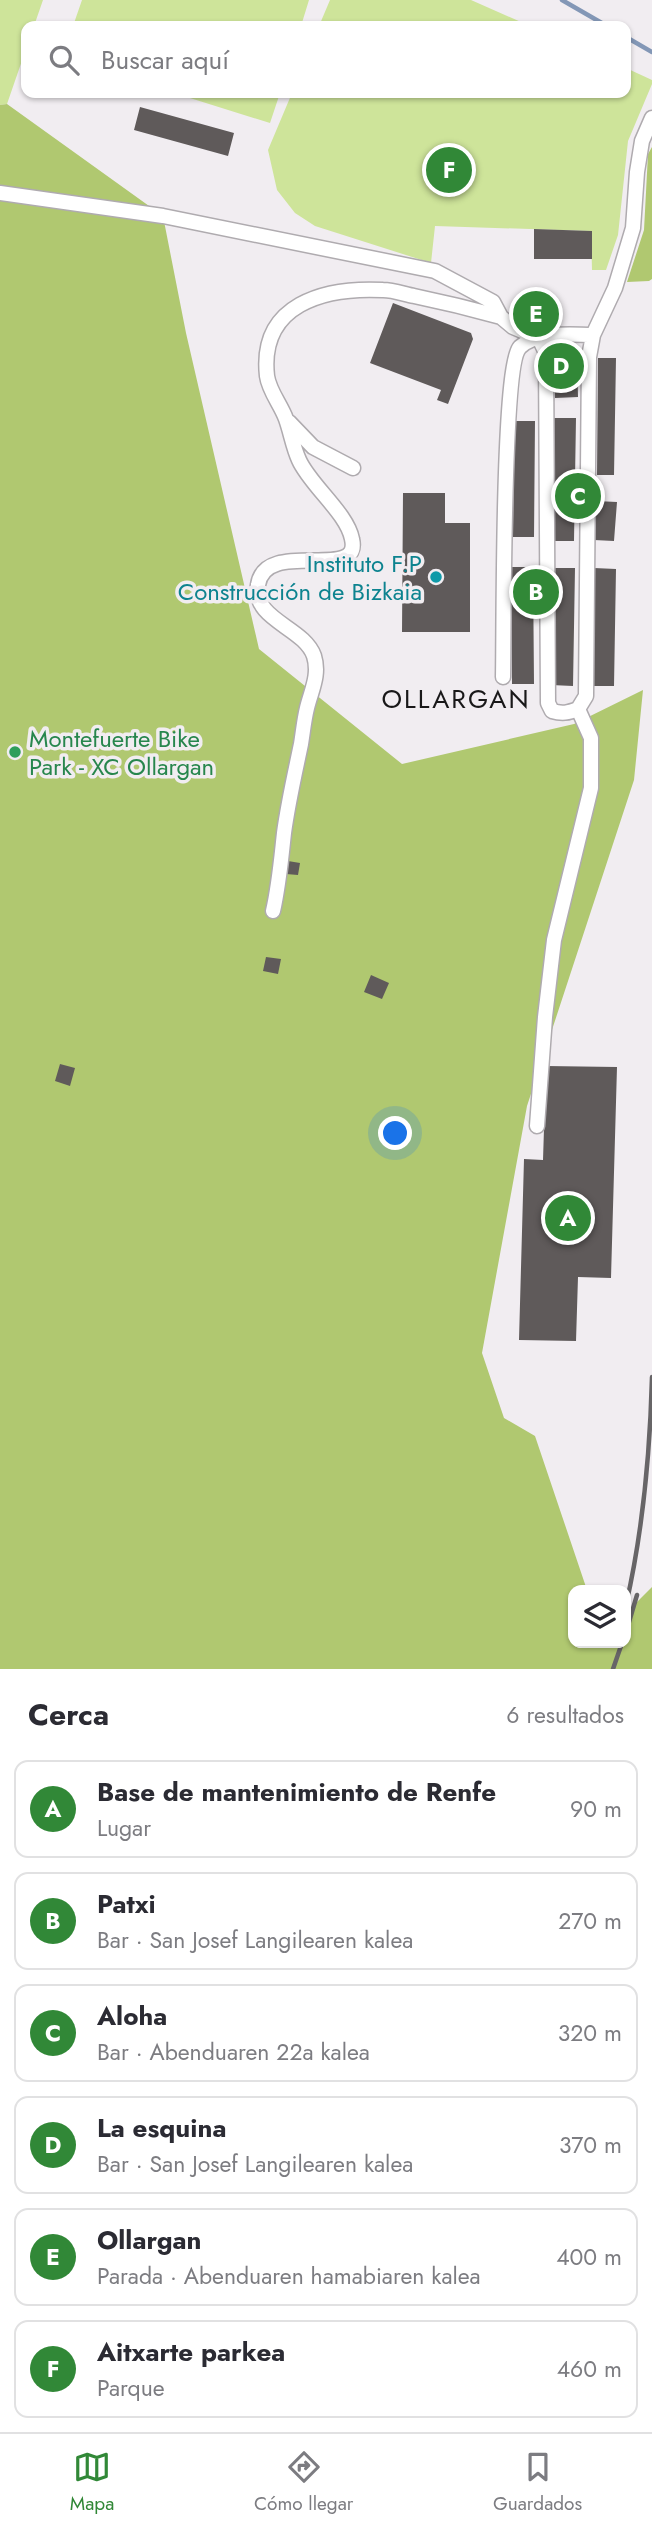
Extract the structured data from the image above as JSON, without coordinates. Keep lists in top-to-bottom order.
{
  "districts": ["OLLARGAN"],
  "places": ["Instituto F.P Construcción de Bizkaia", "Montefuerte Bike Park - XC Ollargan"],
  "page": {
    "search": "Buscar aquí",
    "pins": [
      "F",
      "E",
      "D",
      "C",
      "B",
      "A"
    ],
    "heading": ["Cerca", "6 resultados"],
    "list": [
      {
        "mark": "A",
        "name": "Base de mantenimiento de Renfe",
        "note": "Lugar",
        "value": "90 m"
      },
      {
        "mark": "B",
        "name": "Patxi",
        "note": "Bar · San Josef Langilearen kalea",
        "value": "270 m"
      },
      {
        "mark": "C",
        "name": "Aloha",
        "note": "Bar · Abenduaren 22a kalea",
        "value": "320 m"
      },
      {
        "mark": "D",
        "name": "La esquina",
        "note": "Bar · San Josef Langilearen kalea",
        "value": "370 m"
      },
      {
        "mark": "E",
        "name": "Ollargan",
        "note": "Parada · Abenduaren hamabiaren kalea",
        "value": "400 m"
      },
      {
        "mark": "F",
        "name": "Aitxarte parkea",
        "note": "Parque",
        "value": "460 m"
      }
    ],
    "nav": ["Mapa", "Cómo llegar", "Guardados"]
  }
}
